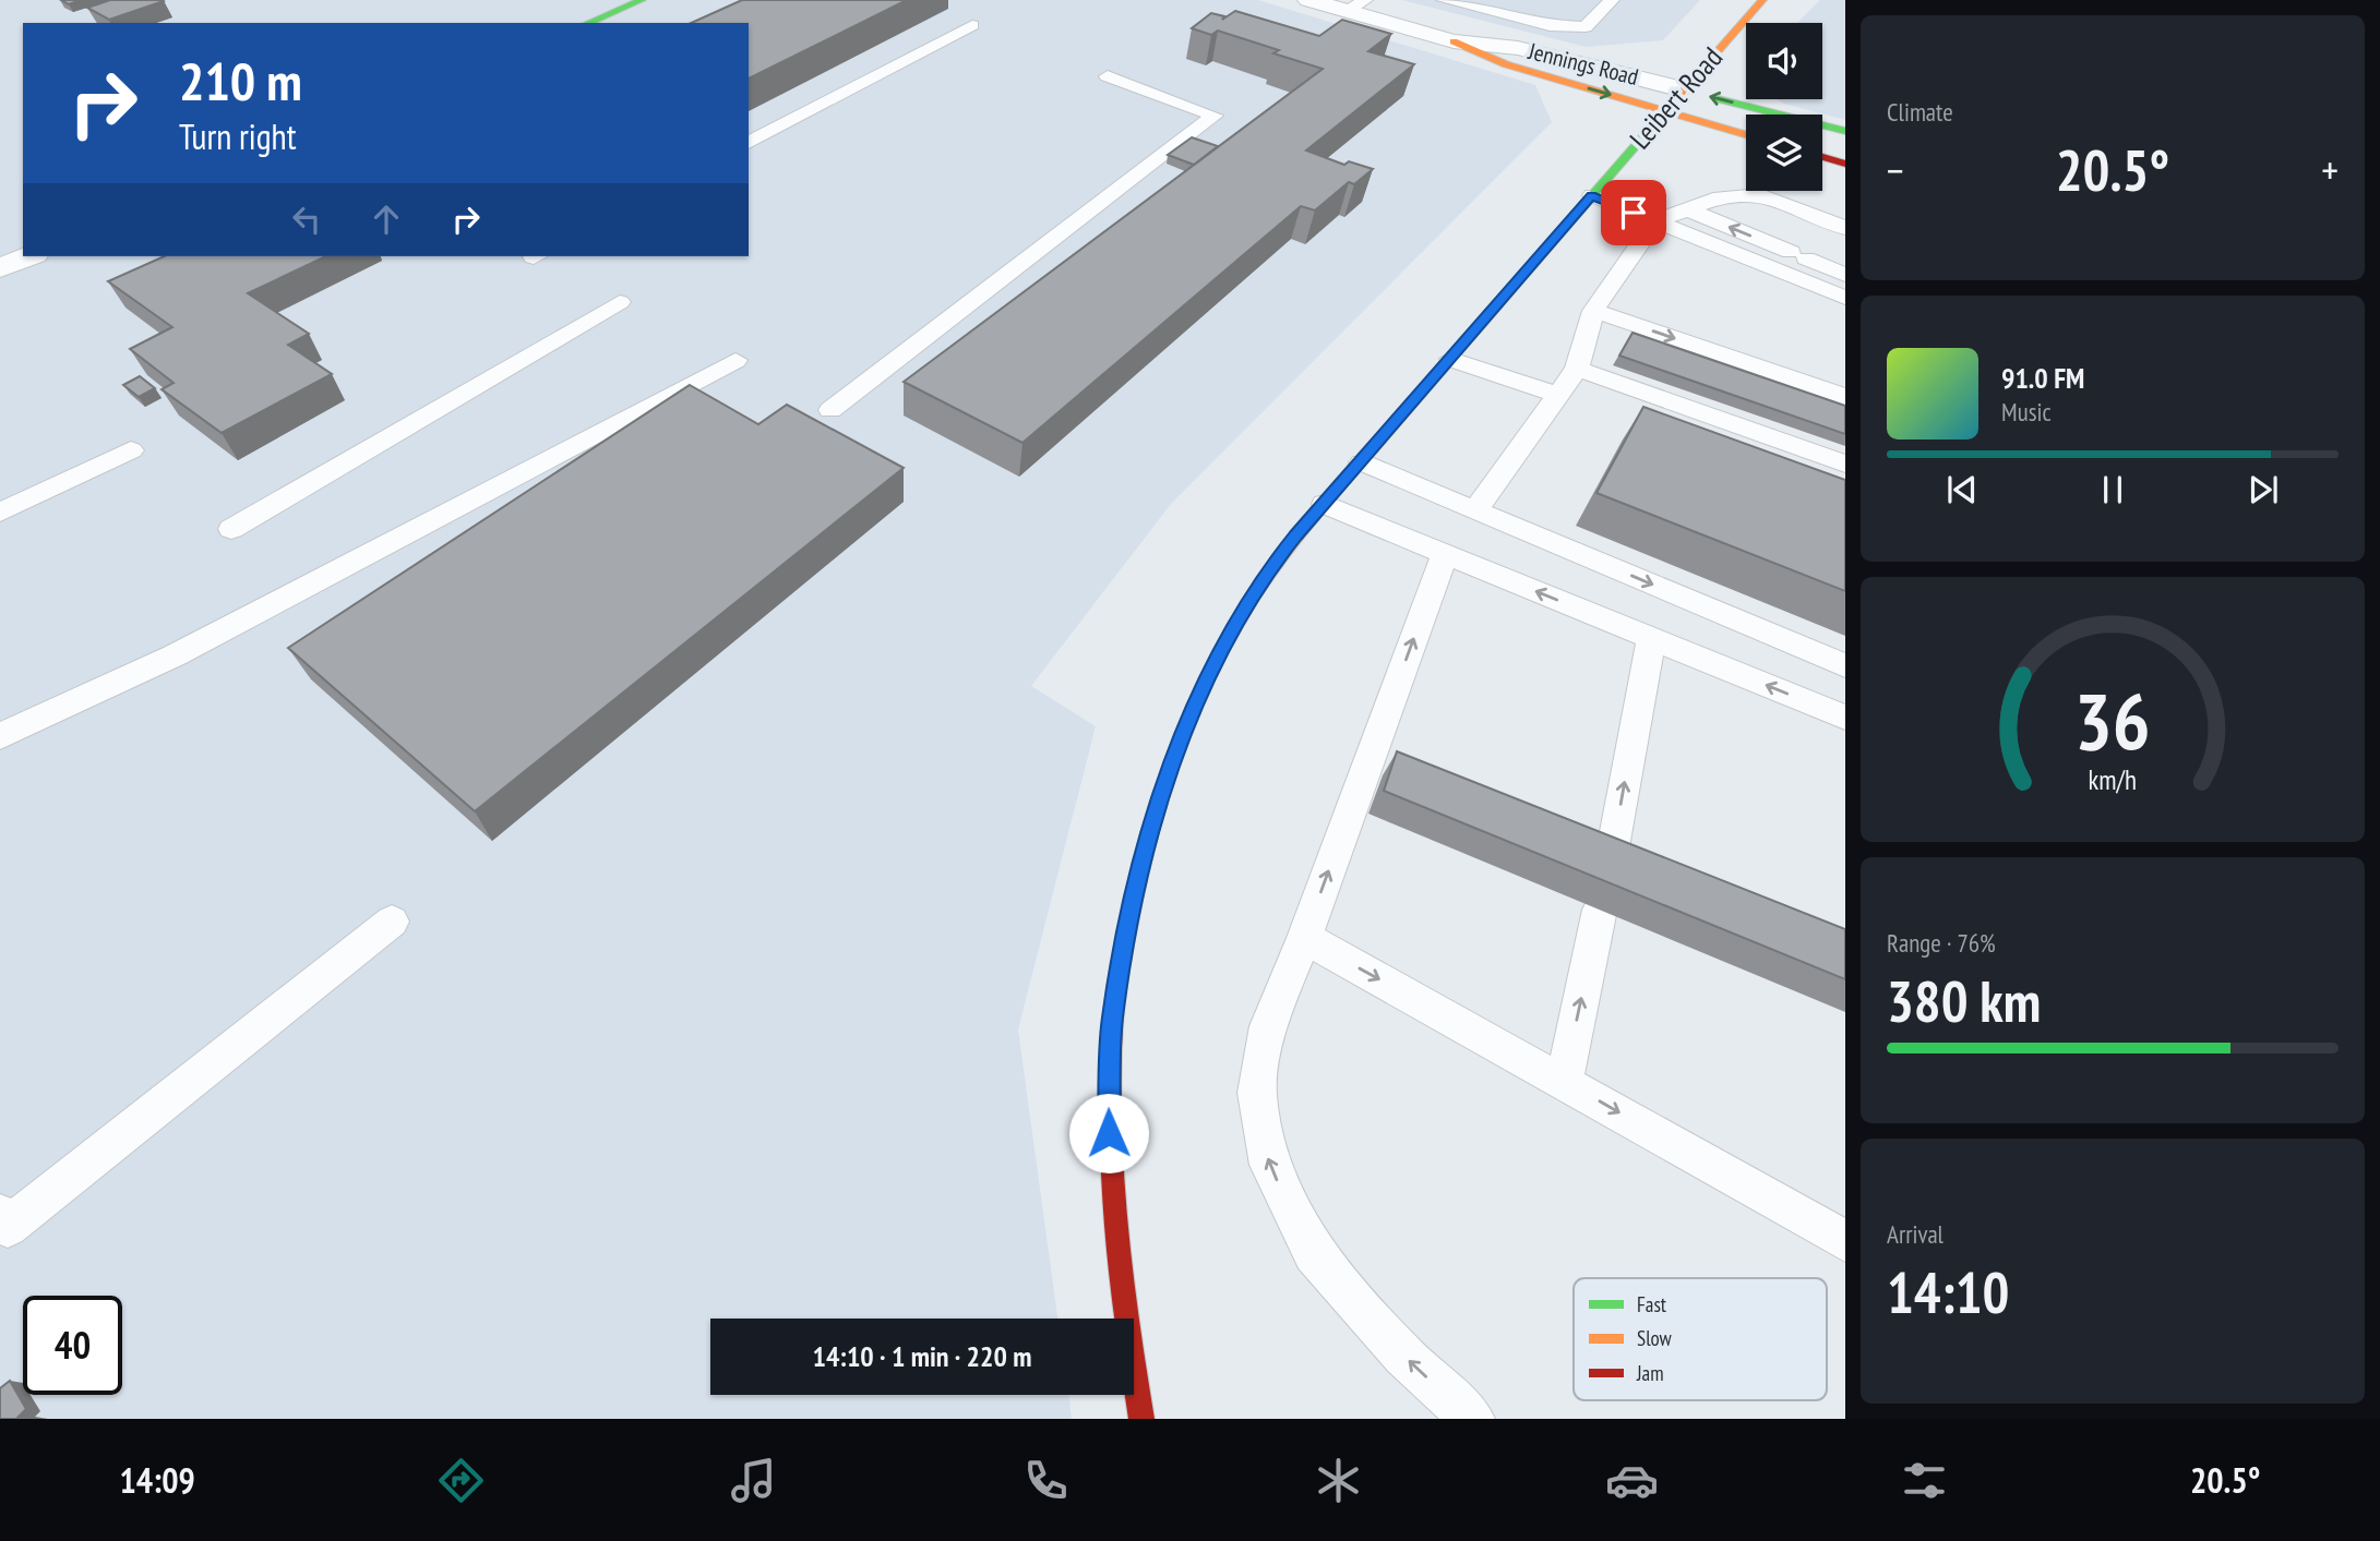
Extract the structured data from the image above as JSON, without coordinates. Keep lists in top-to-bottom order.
{
  "streets": {
    "street": ["Jennings Road", "Leibert Road"]
  },
  "crossings": [
    ["Jennings Road", "Leibert Road"]
  ],
  "legend": ["Fast", "Slow", "Jam"],
  "page": {
    "tile": [
      "Climate",
      ["Range · 76%", "380 km"],
      ["Arrival", "14:10"]
    ],
    "turn": ["210 m", "Turn right"],
    "heat": ["−", "20.5°", "+"],
    "song": ["91.0 FM", "Music"],
    "limit": "40",
    "trip": "14:10 · 1 min · 220 m",
    "tabs": ["14:09", "20.5°"],
    "gauge": ["36", "km/h"]
  }
}
